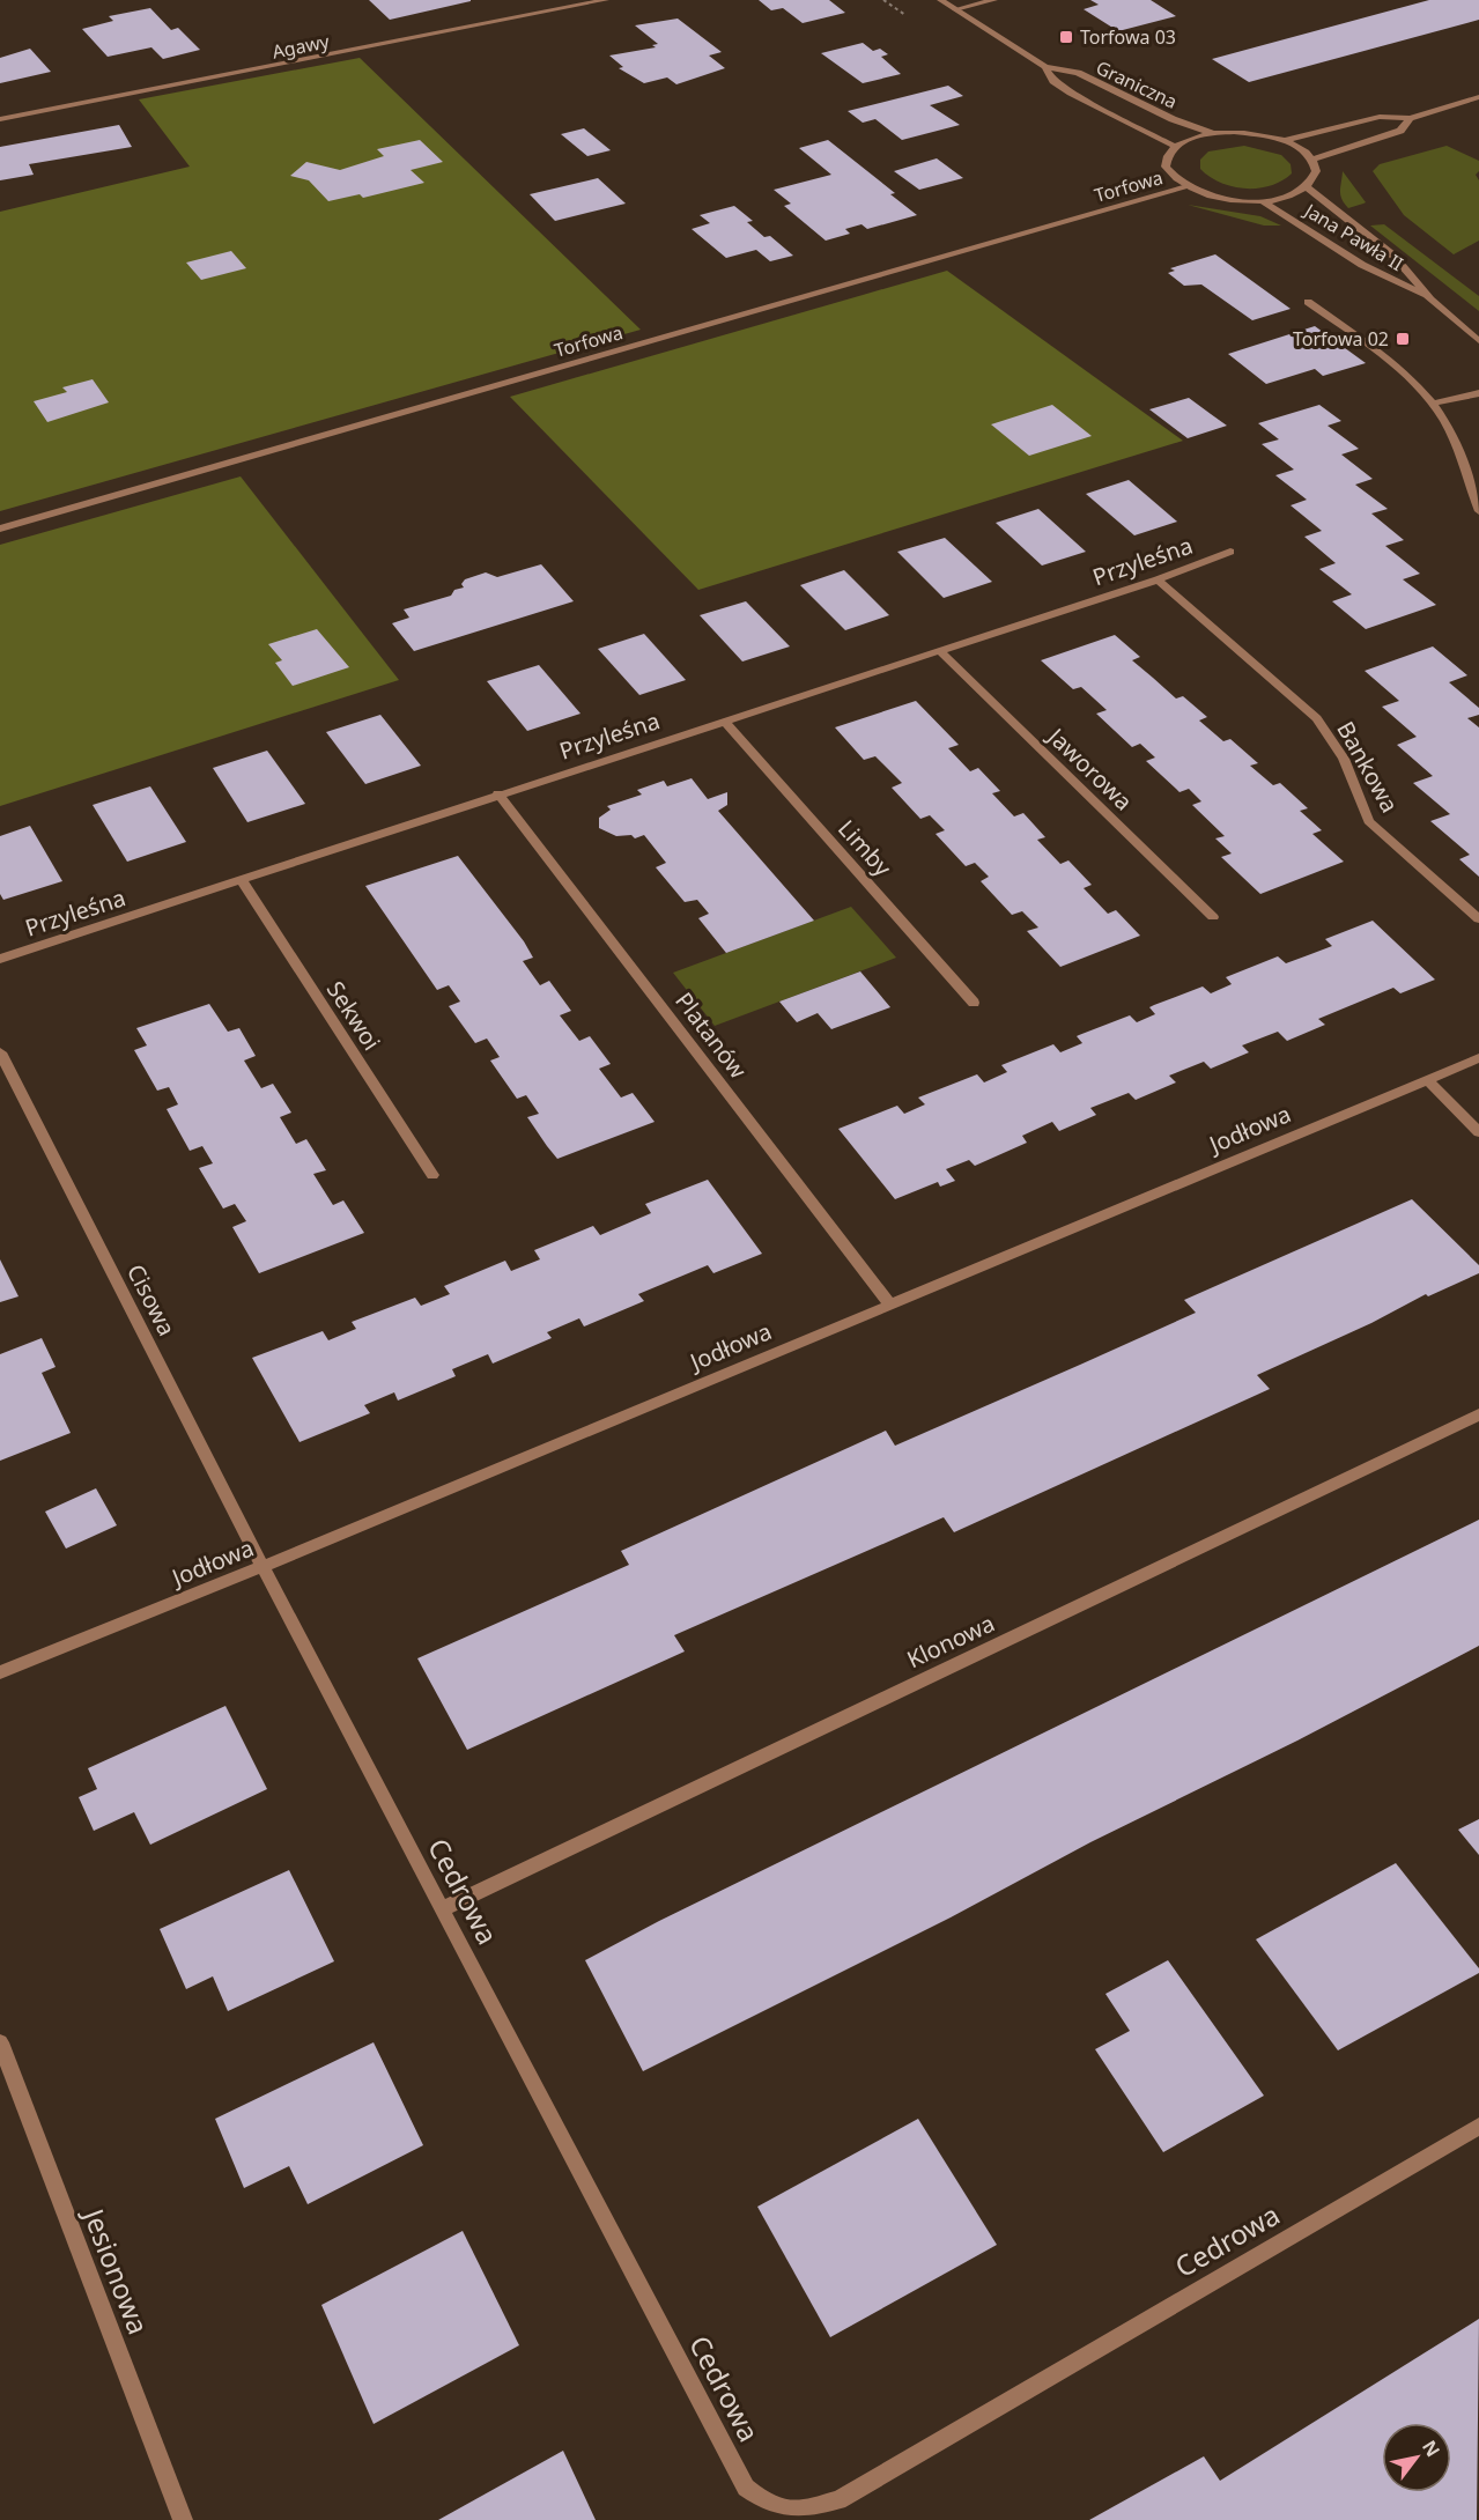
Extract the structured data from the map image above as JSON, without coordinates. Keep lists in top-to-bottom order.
{
  "streets": {
    "street": [
      "Agawy",
      "Graniczna",
      "Torfowa",
      "Jana Pawła II",
      "Przyleśna",
      "Bankowa",
      "Jaworowa",
      "Limby",
      "Sekwoi",
      "Platanów",
      "Jodłowa",
      "Cisowa",
      "Klonowa",
      "Cedrowa",
      "Jesionowa"
    ]
  },
  "crossings": [
    ["Przyleśna", "Bankowa"],
    ["Przyleśna", "Jaworowa"],
    ["Przyleśna", "Limby"],
    ["Przyleśna", "Sekwoi"],
    ["Przyleśna", "Platanów"],
    ["Platanów", "Jodłowa"],
    ["Jodłowa", "Cisowa"],
    ["Jodłowa", "Cedrowa"],
    ["Cisowa", "Cedrowa"],
    ["Klonowa", "Cedrowa"]
  ],
  "places": {
    "transit": ["Torfowa 03", "Torfowa 02"]
  },
  "north": "top right"
}
